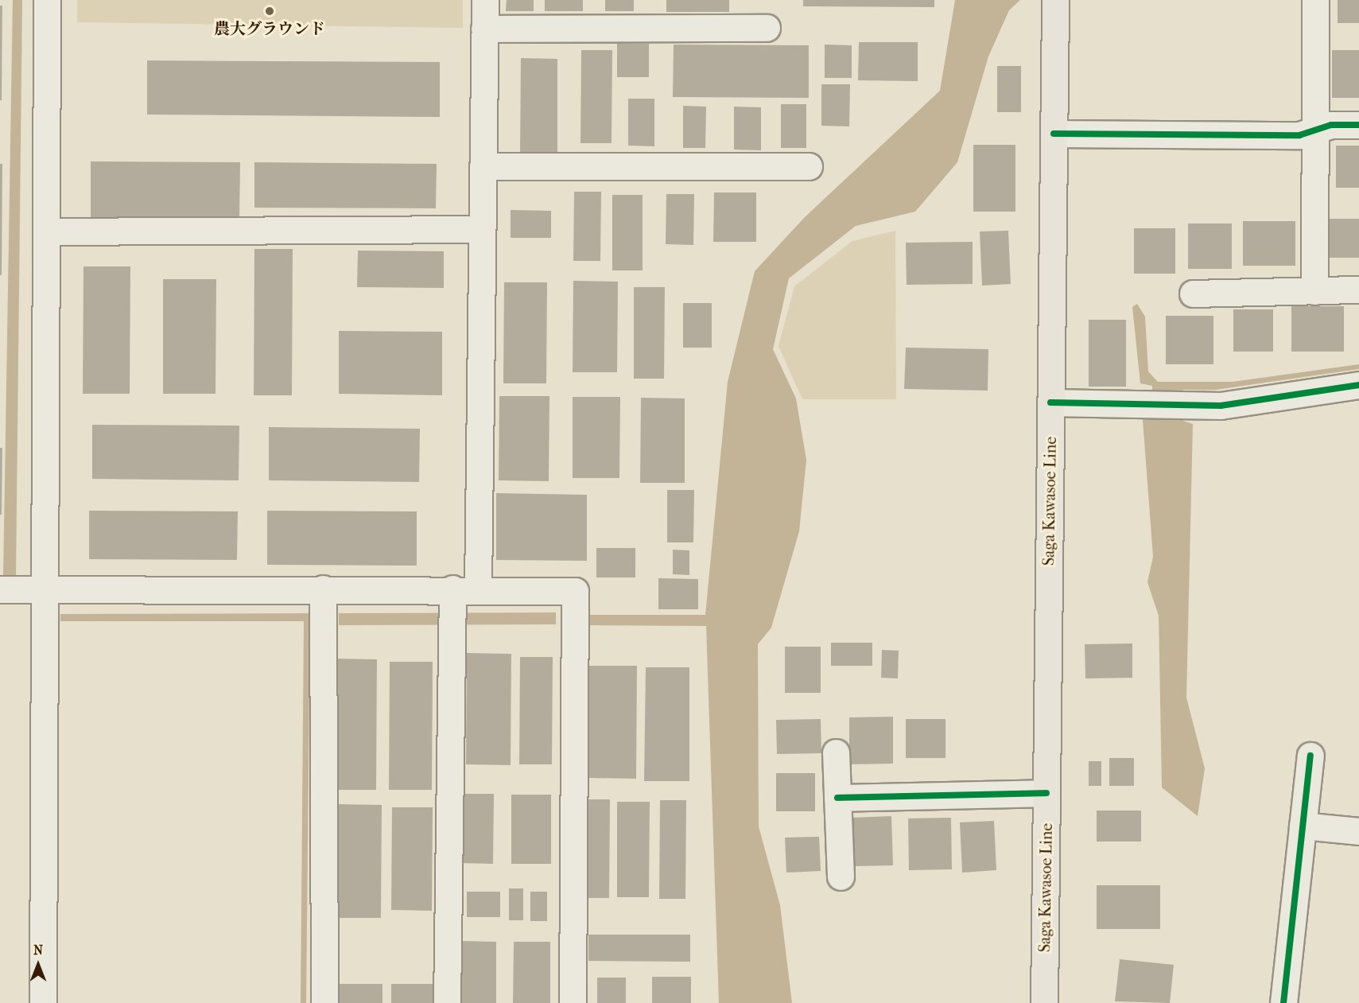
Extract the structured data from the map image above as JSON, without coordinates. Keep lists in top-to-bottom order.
{
  "streets": {
    "main road": ["Saga Kawasoe Line"]
  },
  "places": ["農大グラウンド"],
  "north": "top"
}
